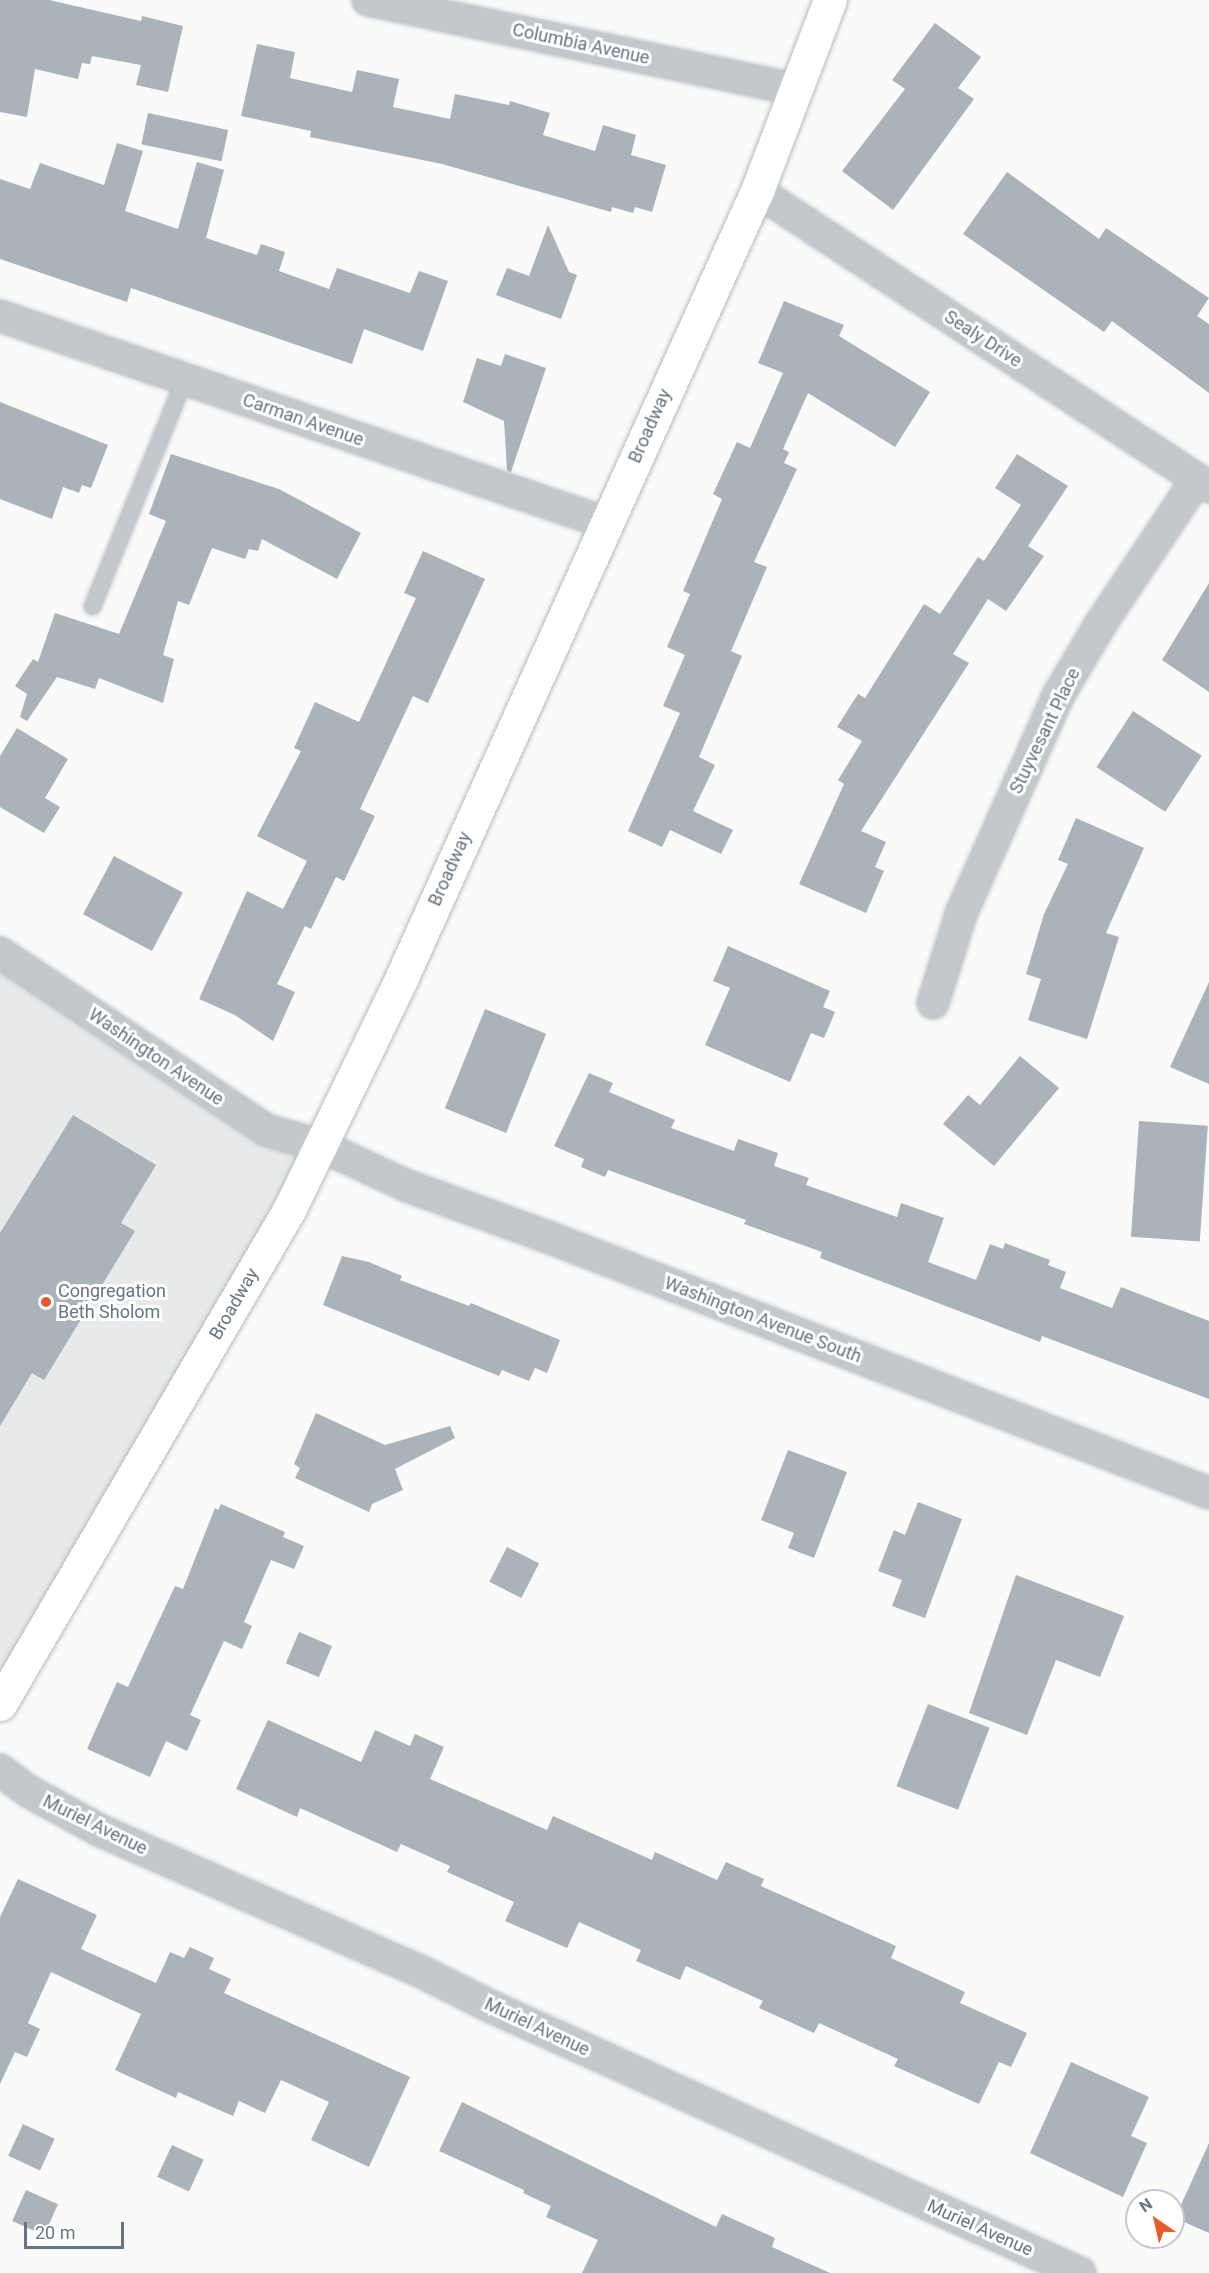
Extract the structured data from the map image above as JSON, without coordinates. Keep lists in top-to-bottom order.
{
  "streets": {
    "main road": ["Broadway"],
    "street": [
      "Columbia Avenue",
      "Sealy Drive",
      "Carman Avenue",
      "Stuyvesant Place",
      "Washington Avenue",
      "Washington Avenue South",
      "Muriel Avenue"
    ]
  },
  "crossings": [
    ["Columbia Avenue", "Broadway"],
    ["Sealy Drive", "Broadway"],
    ["Sealy Drive", "Stuyvesant Place"],
    ["Carman Avenue", "Broadway"],
    ["Broadway", "Washington Avenue"],
    ["Broadway", "Washington Avenue South"],
    ["Washington Avenue", "Washington Avenue South"]
  ],
  "places": ["Congregation Beth Sholom"],
  "scale_bar": "20 m",
  "north": "top left"
}
